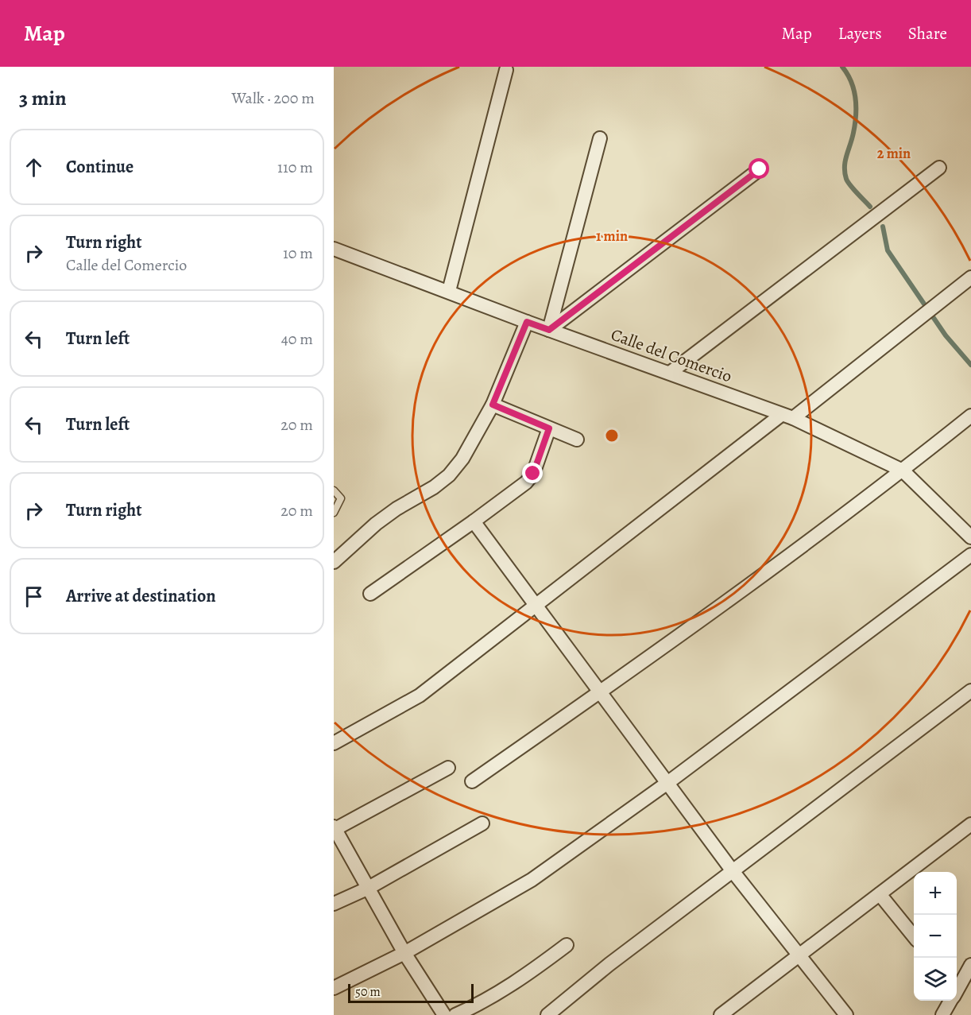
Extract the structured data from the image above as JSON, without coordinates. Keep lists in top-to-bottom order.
{
  "streets": {
    "street": ["Calle del Comercio"]
  },
  "scale_bar": "50 m",
  "page": {
    "header": "Map",
    "nav": ["Map", "Layers", "Share"],
    "heading": ["3 min", "Walk · 200 m"],
    "list": [
      ["Continue", "110 m"],
      ["Turn right", "Calle del Comercio", "10 m"],
      ["Turn left", "40 m"],
      ["Turn left", "20 m"],
      ["Turn right", "20 m"],
      "Arrive at destination"
    ],
    "map_buttons": ["+", "−"],
    "scale": "50 m"
  },
  "rings": ["2 min", "1 min"]
}
